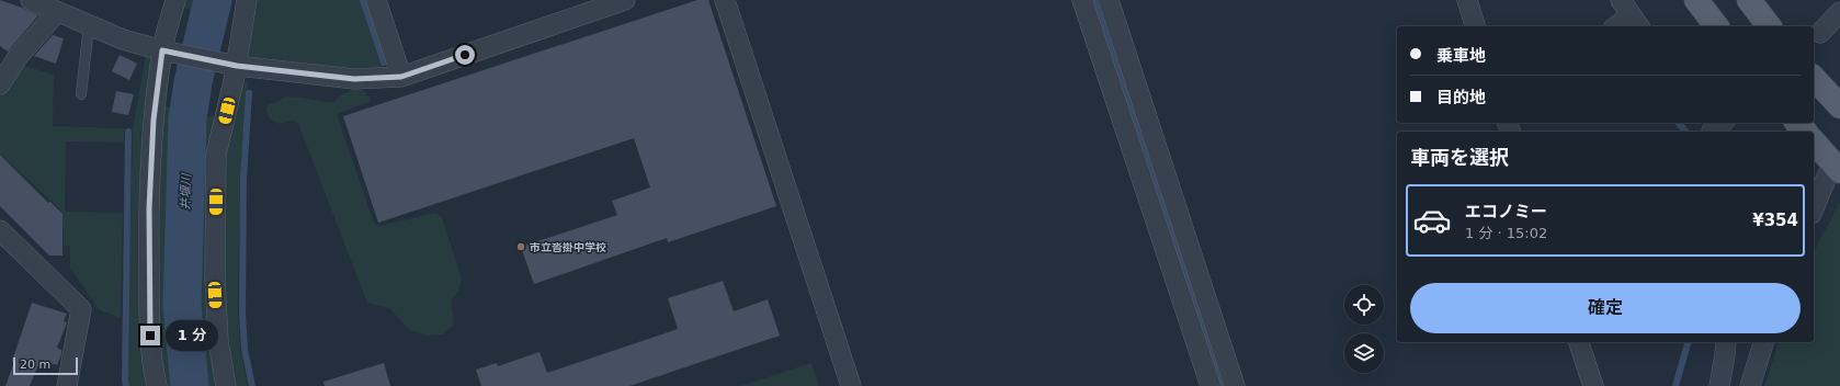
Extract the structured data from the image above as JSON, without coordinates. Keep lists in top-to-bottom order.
{
  "water": ["井堰川"],
  "places": ["市立沓掛中学校"],
  "scale_bar": "20 m",
  "page": {
    "banner": ["乗車地", "目的地"],
    "heading": "車両を選択",
    "list": [
      {
        "name": "エコノミー",
        "note": "1 分 · 15:02",
        "value": "¥354"
      }
    ],
    "buttons": "確定",
    "bubble": "1 分",
    "scale": "20 m"
  }
}
